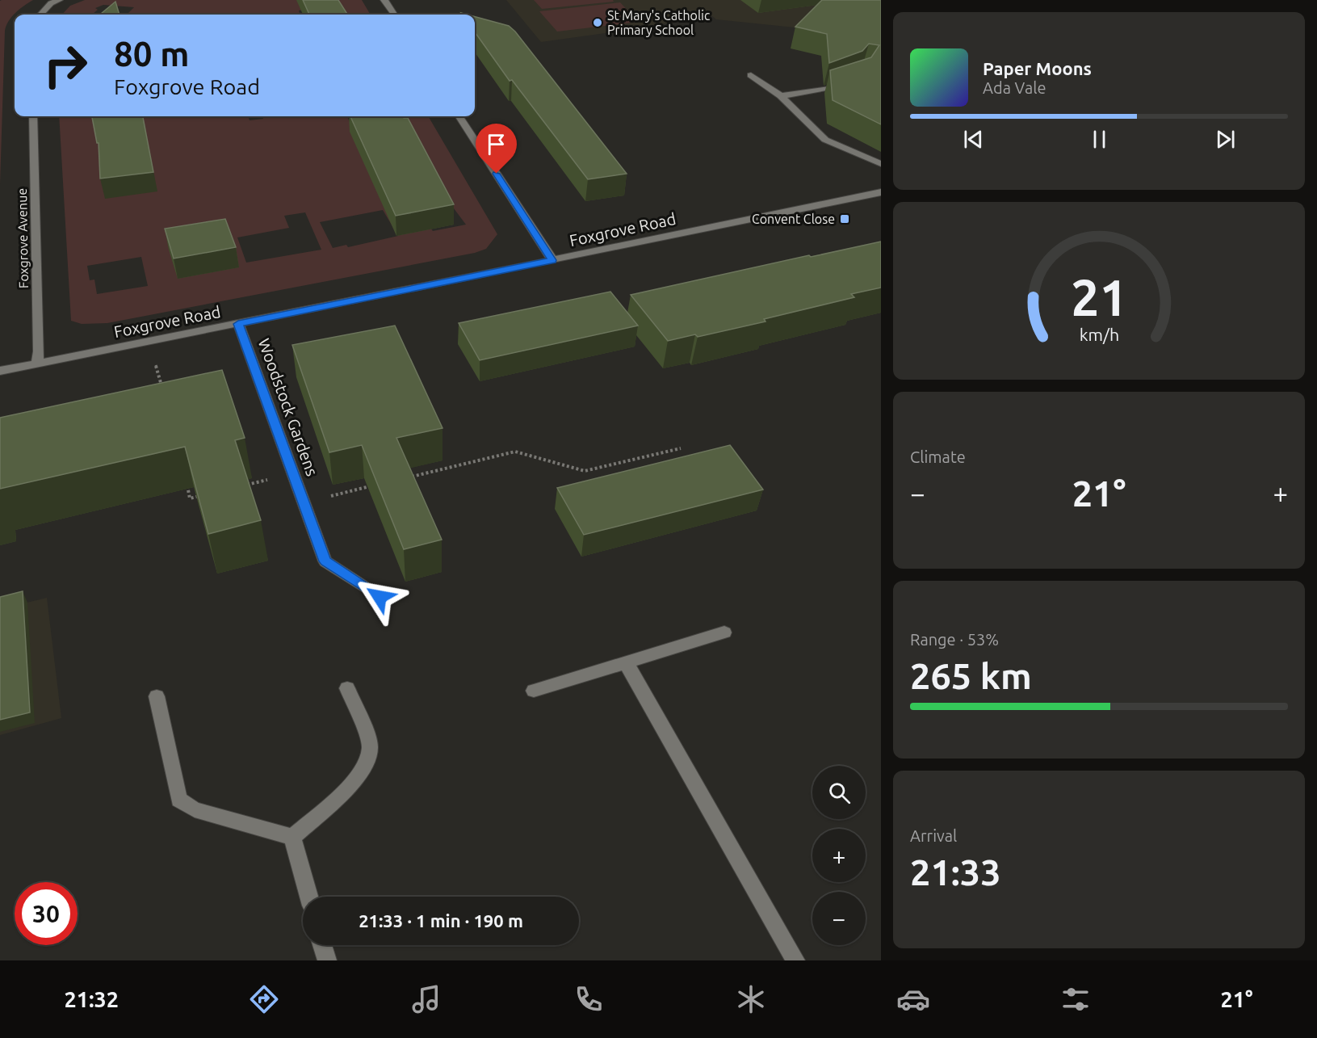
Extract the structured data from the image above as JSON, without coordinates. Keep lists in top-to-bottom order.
{
  "streets": {
    "street": ["Foxgrove Road", "Foxgrove Avenue", "Woodstock Gardens"]
  },
  "crossings": [
    ["Foxgrove Road", "Foxgrove Avenue"],
    ["Foxgrove Road", "Woodstock Gardens"]
  ],
  "places": {
    "other": ["St Mary's Catholic Primary School"],
    "transit": ["Convent Close"]
  },
  "page": {
    "turn": ["80 m", "Foxgrove Road"],
    "song": ["Paper Moons", "Ada Vale"],
    "tile": [
      "Climate",
      ["Range · 53%", "265 km"],
      ["Arrival", "21:33"]
    ],
    "heat": ["−", "21°", "+"],
    "map_buttons": ["+", "−"],
    "limit": "30",
    "trip": "21:33 · 1 min · 190 m",
    "tabs": ["21:32", "21°"],
    "gauge": ["21", "km/h"]
  }
}
